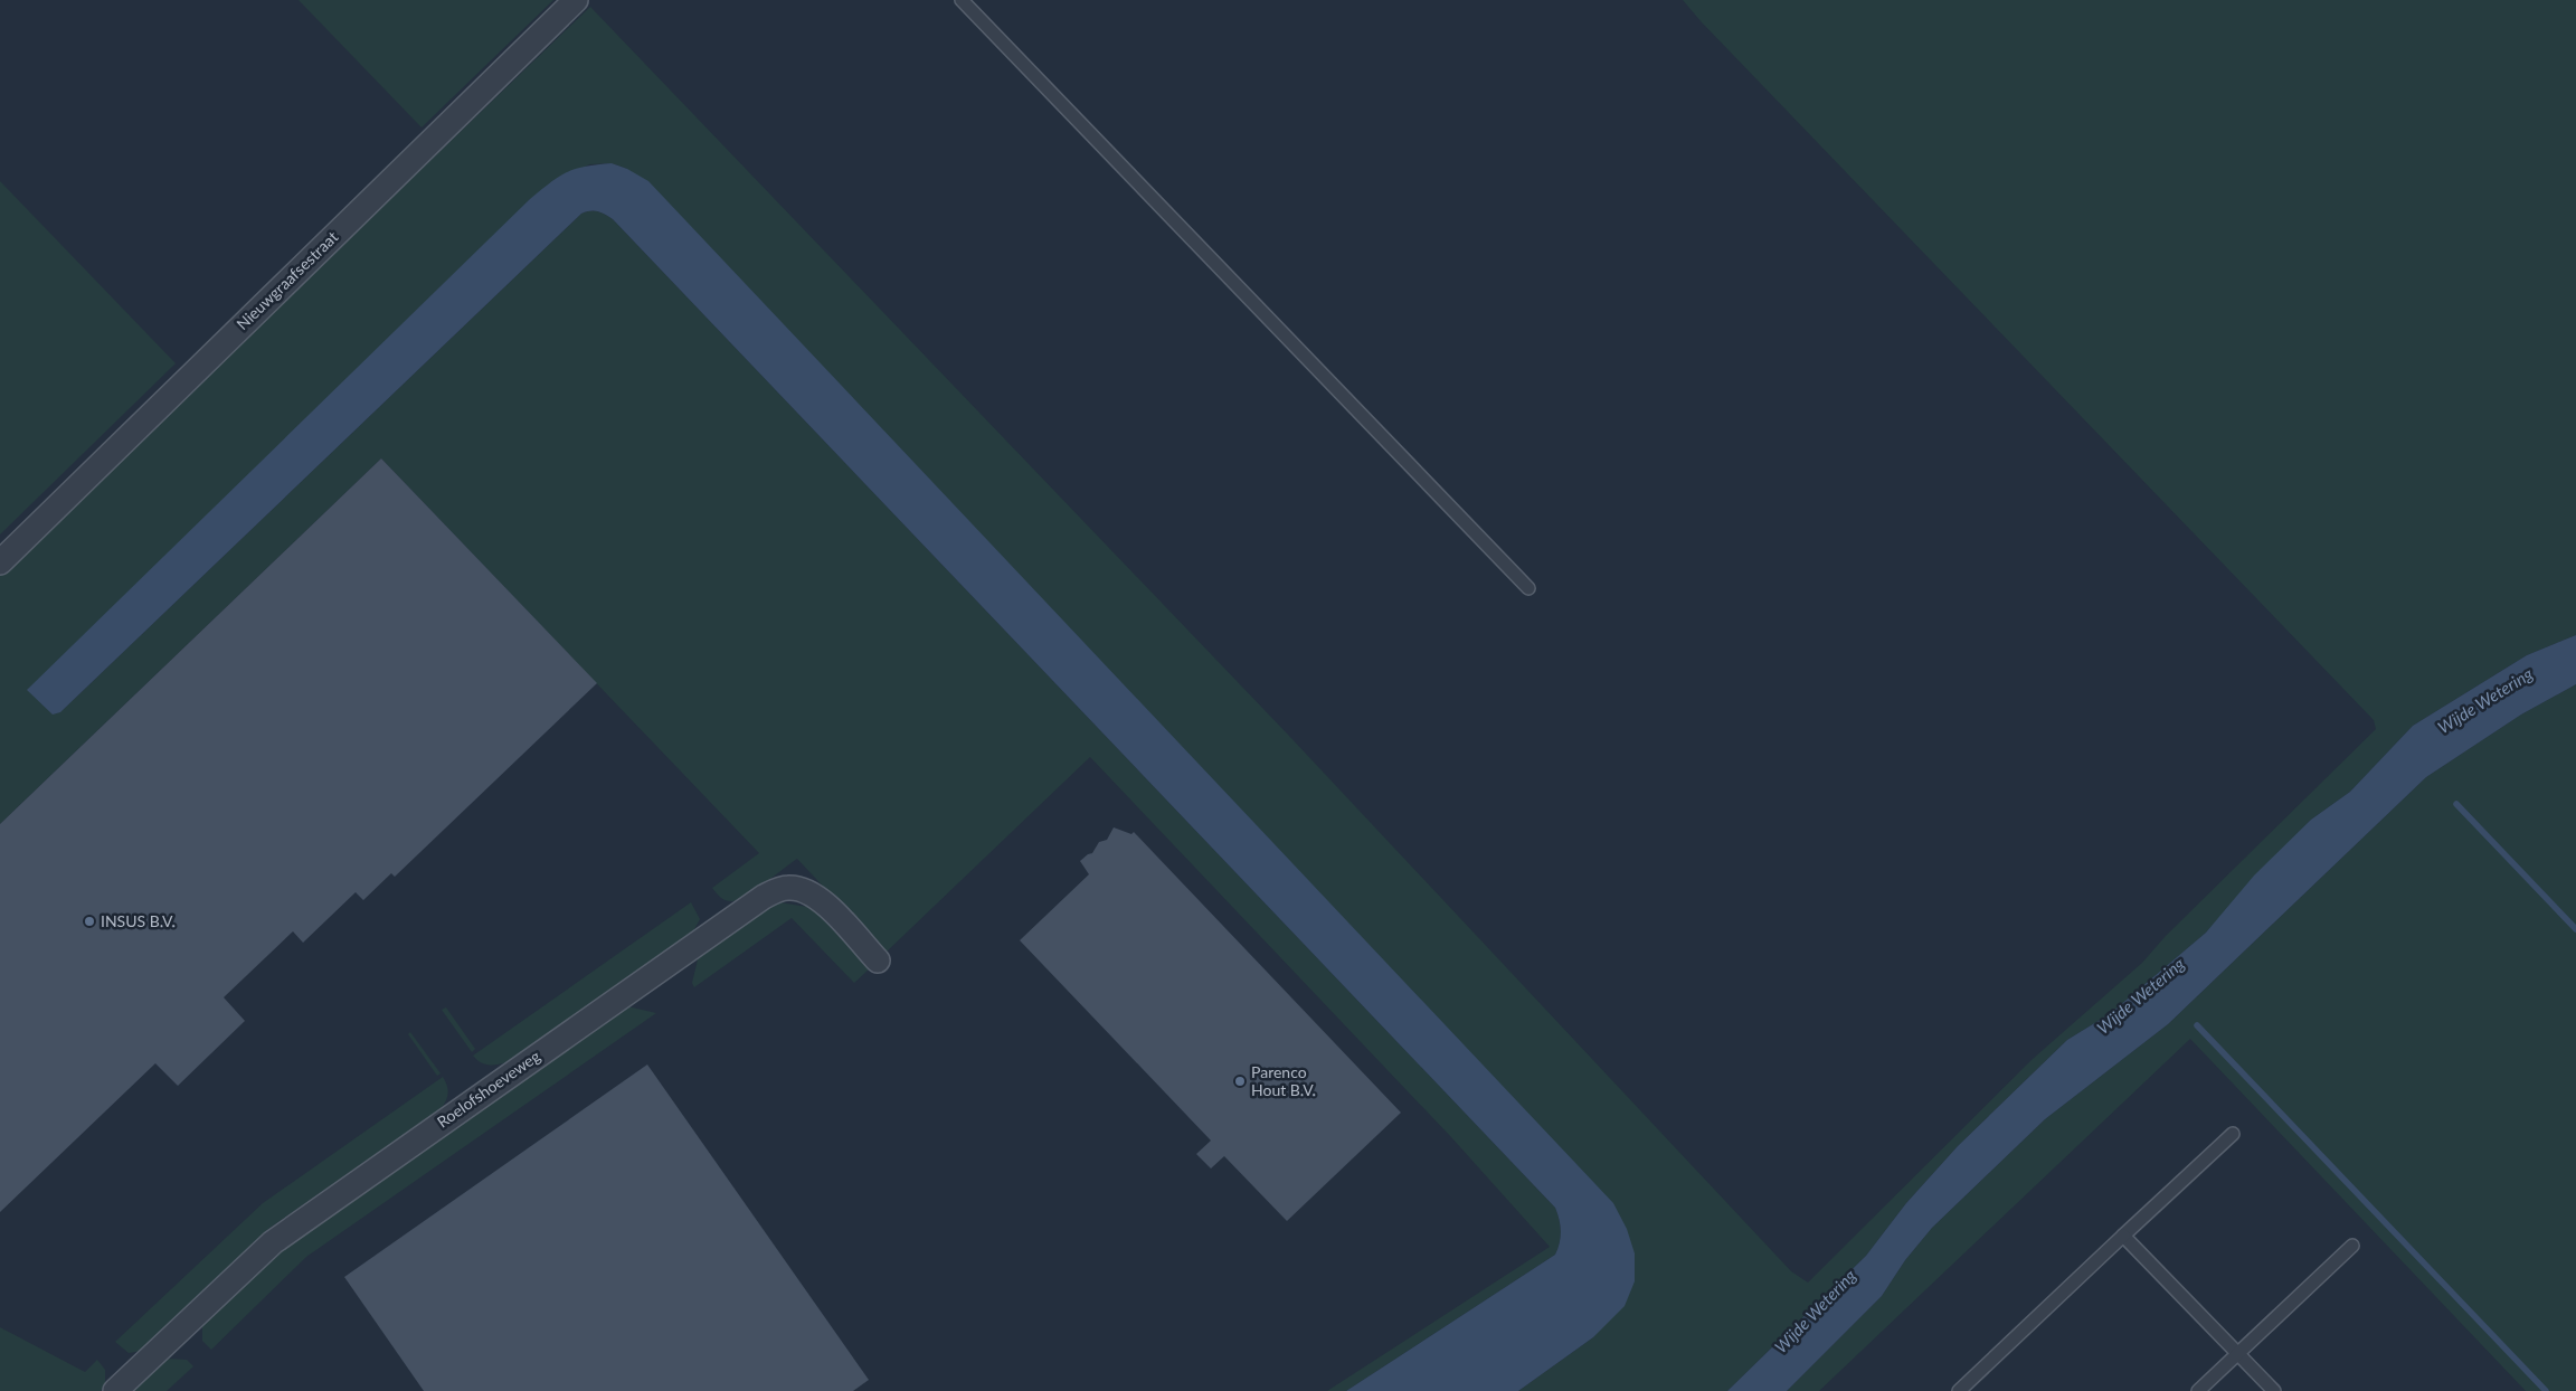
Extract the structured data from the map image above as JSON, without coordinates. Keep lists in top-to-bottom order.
{
  "streets": {
    "street": ["Nieuwgraafsestraat", "Roelofshoeveweg"]
  },
  "water": ["Wijde Wetering"],
  "places": ["INSUS B.V.", "Parenco Hout B.V."]
}
